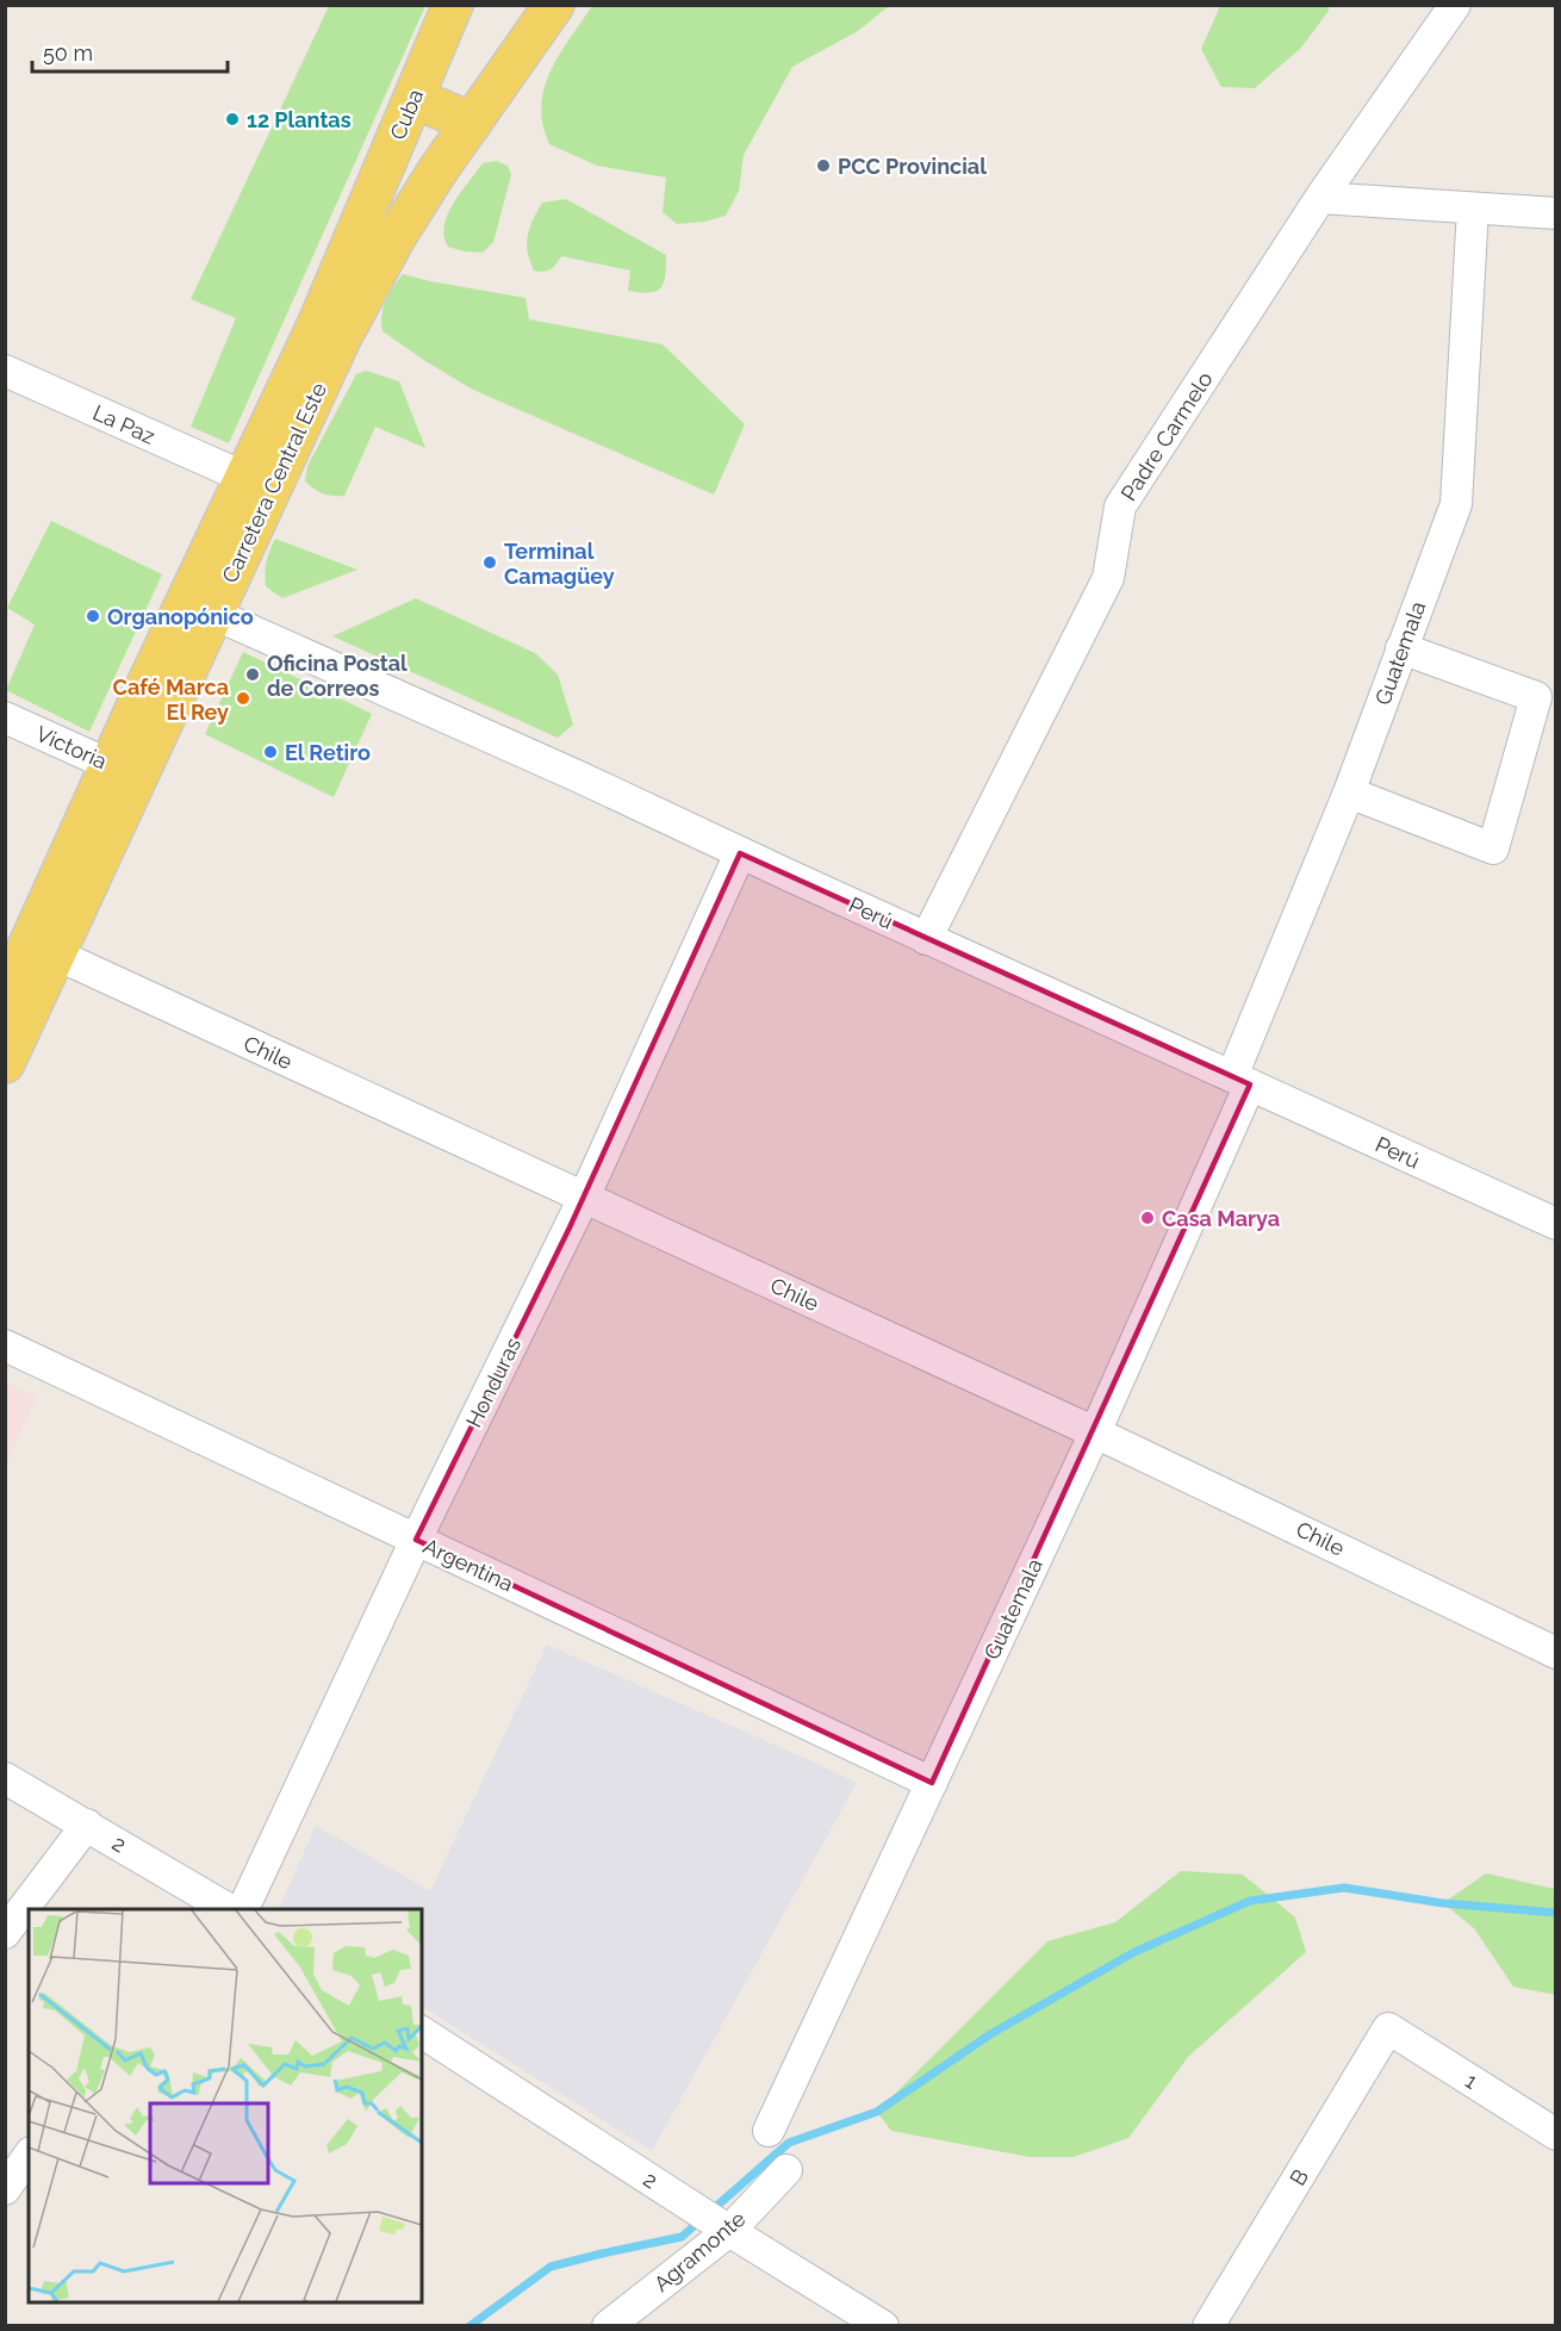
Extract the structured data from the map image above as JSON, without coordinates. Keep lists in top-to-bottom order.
{
  "streets": {
    "main road": ["Cuba", "Carretera Central Este"],
    "street": [
      "La Paz",
      "Padre Carmelo",
      "Guatemala",
      "Victoria",
      "Perú",
      "Chile",
      "Honduras",
      "Argentina",
      "2",
      "1",
      "B",
      "Agramonte"
    ]
  },
  "crossings": [
    ["Cuba", "Carretera Central Este"],
    ["La Paz", "Carretera Central Este"],
    ["Padre Carmelo", "Perú"],
    ["Carretera Central Este", "Victoria"],
    ["Carretera Central Este", "Perú"],
    ["Carretera Central Este", "Chile"],
    ["Guatemala", "Perú"],
    ["Guatemala", "Chile"],
    ["Guatemala", "Argentina"],
    ["Perú", "Honduras"],
    ["Chile", "Honduras"],
    ["Honduras", "Argentina"],
    ["2", "Agramonte"],
    ["1", "B"]
  ],
  "places": [
    "12 Plantas",
    "PCC Provincial",
    "Terminal Camagüey",
    "Organopónico",
    "Oficina Postal de Correos",
    "Café Marca El Rey",
    "El Retiro",
    "Casa Marya"
  ],
  "scale_bar": "50 m"
}
